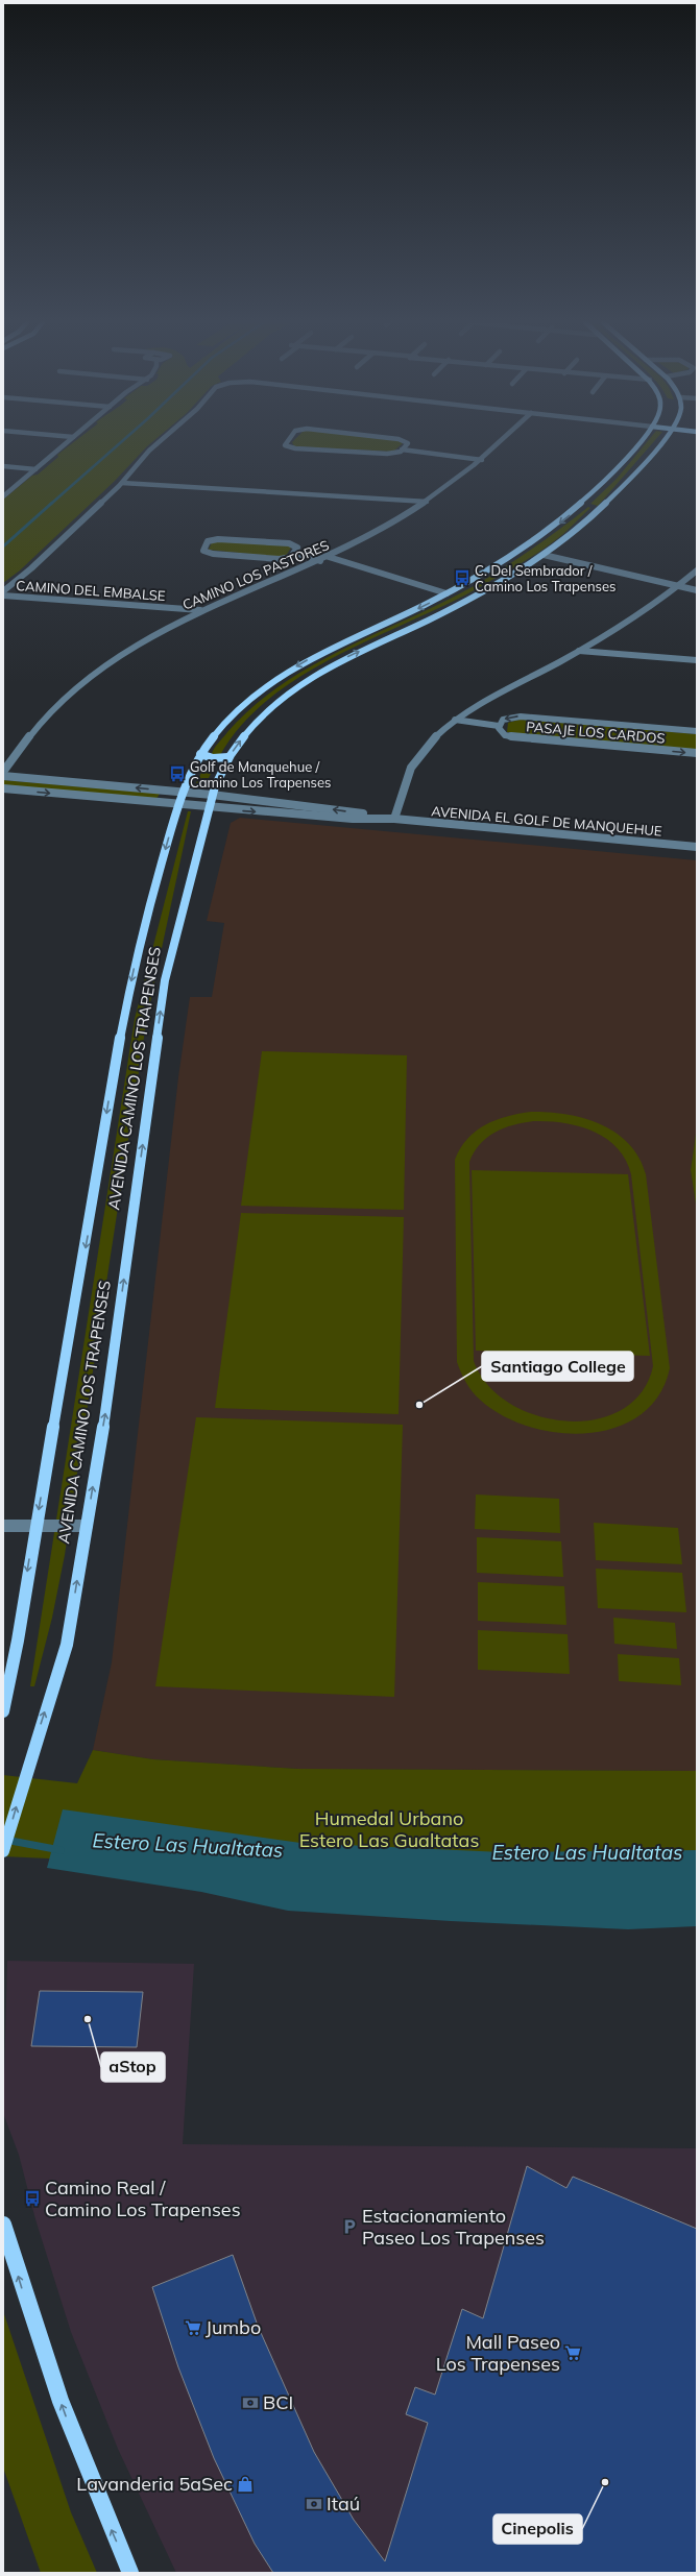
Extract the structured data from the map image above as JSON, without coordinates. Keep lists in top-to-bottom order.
{
  "streets": {
    "main road": ["AVENIDA CAMINO LOS TRAPENSES"],
    "street": [
      "CAMINO LOS PASTORES",
      "CAMINO DEL EMBALSE",
      "PASAJE LOS CARDOS",
      "AVENIDA EL GOLF DE MANQUEHUE"
    ]
  },
  "crossings": [
    ["CAMINO LOS PASTORES", "CAMINO DEL EMBALSE"],
    ["AVENIDA EL GOLF DE MANQUEHUE", "AVENIDA CAMINO LOS TRAPENSES"]
  ],
  "water": ["Estero Las Hualtatas"],
  "parks": ["Humedal Urbano Estero Las Gualtatas"],
  "places": {
    "bus stop": ["C. Del Sembrador / Camino Los Trapenses", "Golf de Manquehue / Camino Los Trapenses", "Camino Real / Camino Los Trapenses"],
    "other": ["Santiago College", "aStop", "Cinepolis"],
    "parking": ["Estacionamiento Paseo Los Trapenses"],
    "supermarket": ["Jumbo", "Mall Paseo Los Trapenses"],
    "bank": ["BCI", "Itaú"],
    "shop": ["Lavanderia 5aSec"]
  }
}
